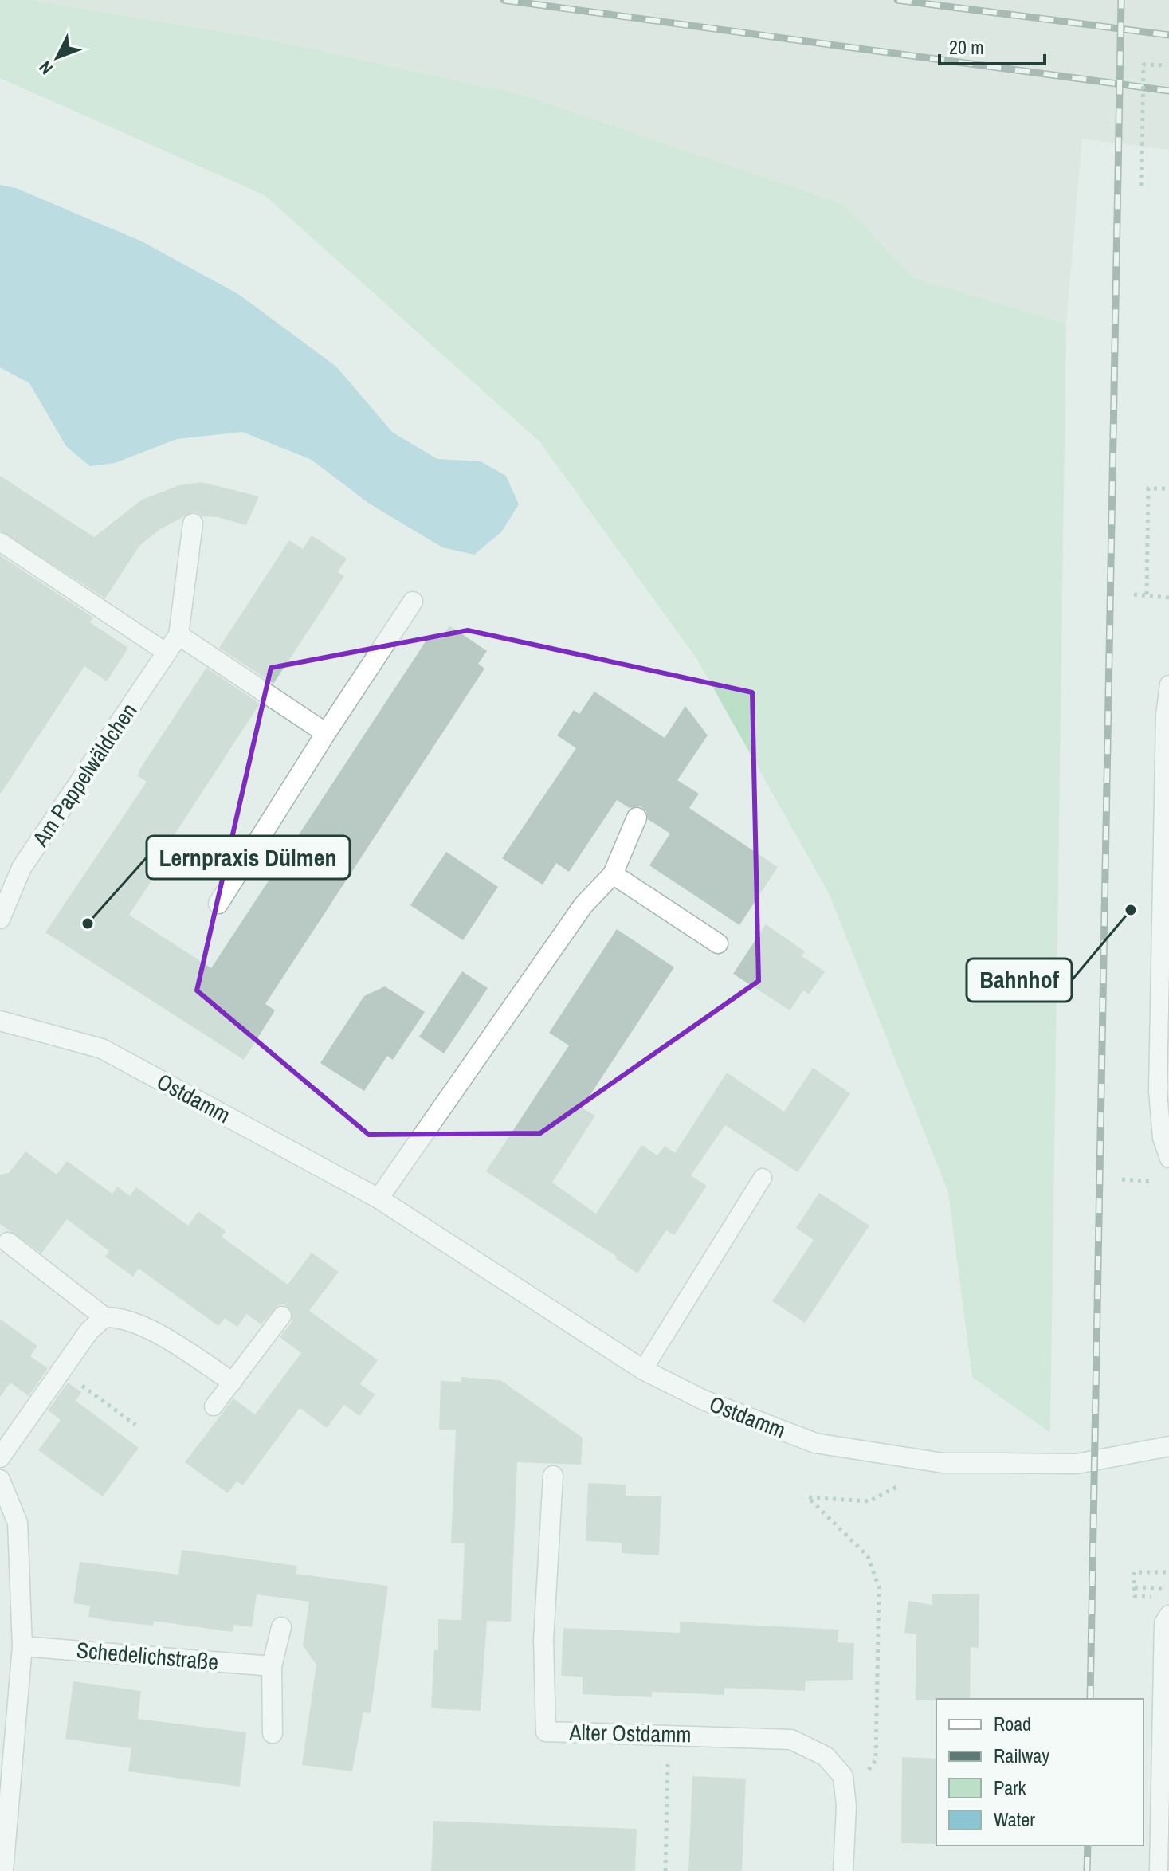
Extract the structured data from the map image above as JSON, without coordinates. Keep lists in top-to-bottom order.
{
  "streets": {
    "street": [
      "Am Pappelwäldchen",
      "Ostdamm",
      "Schedelichstraße",
      "Alter Ostdamm"
    ]
  },
  "places": ["Bahnhof", "Lernpraxis Dülmen"],
  "legend": [
    "Road",
    "Railway",
    "Park",
    "Water"
  ],
  "scale_bar": "20 m",
  "north": "bottom left"
}
